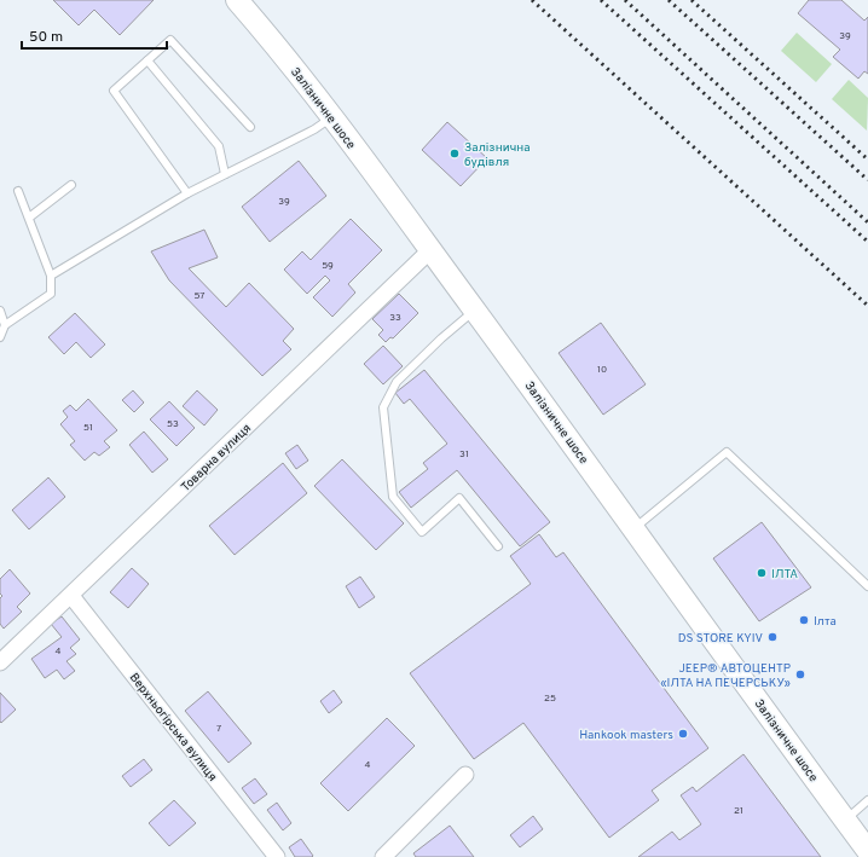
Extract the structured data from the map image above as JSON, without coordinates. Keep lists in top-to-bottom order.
{
  "streets": {
    "street": ["Залізничне шосе", "Товарна вулиця", "Верхньогірська вулиця"]
  },
  "crossings": [
    ["Залізничне шосе", "Товарна вулиця"],
    ["Товарна вулиця", "Верхньогірська вулиця"]
  ],
  "places": [
    "Залізнична будівля",
    "ІЛТА",
    "Ілта",
    "DS STORE KYIV",
    "JEEP® АВТОЦЕНТР «ІЛТА НА ПЕЧЕРСЬКУ»",
    "Hankook masters"
  ],
  "house_numbers": [
    "39",
    "39",
    "59",
    "57",
    "33",
    "10",
    "53",
    "51",
    "31",
    "4",
    "25",
    "7",
    "4",
    "21"
  ],
  "scale_bar": "50 m"
}
